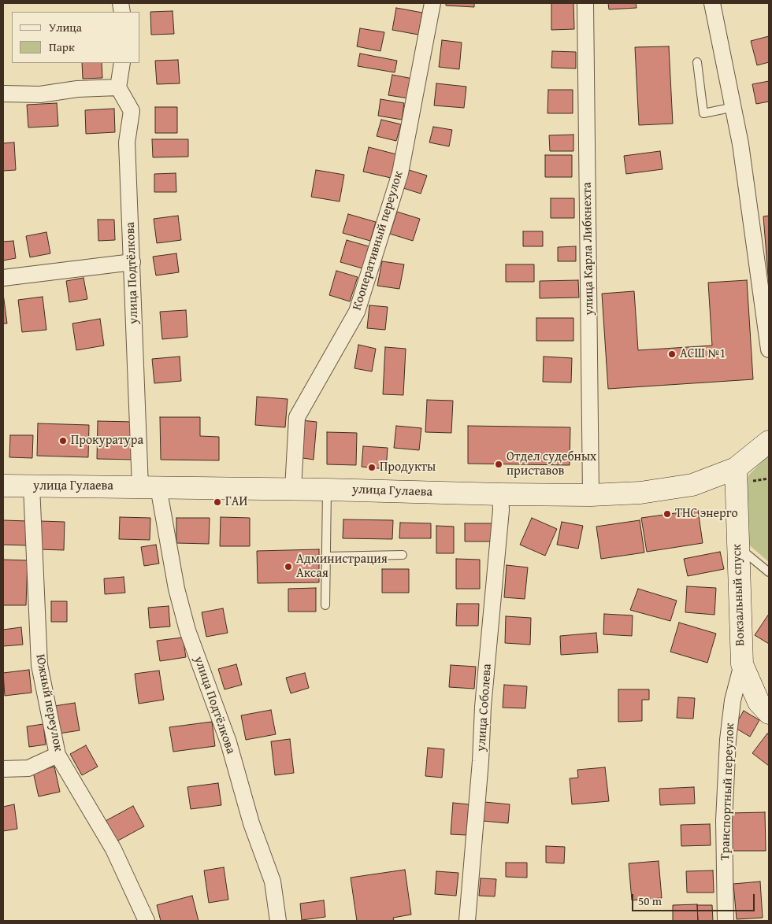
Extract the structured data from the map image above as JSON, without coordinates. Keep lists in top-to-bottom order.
{
  "streets": {
    "main road": ["улица Гулаева", "Вокзальный спуск"],
    "street": [
      "Кооперативный переулок",
      "улица Карла Либкнехта",
      "улица Подтёлкова",
      "Южный переулок",
      "улица Соболева",
      "Транспортный переулок"
    ]
  },
  "crossings": [
    ["Кооперативный переулок", "улица Гулаева"],
    ["улица Карла Либкнехта", "улица Гулаева"],
    ["улица Подтёлкова", "улица Гулаева"],
    ["улица Гулаева", "Вокзальный спуск"],
    ["улица Гулаева", "Южный переулок"],
    ["улица Гулаева", "улица Соболева"],
    ["Вокзальный спуск", "Транспортный переулок"]
  ],
  "places": [
    "АСШ №1",
    "Прокуратура",
    "Отдел судебных приставов",
    "Продукты",
    "ГАИ",
    "ТНС энерго",
    "Администрация Аксая"
  ],
  "legend": ["Улица", "Парк"],
  "scale_bar": "50 m"
}
